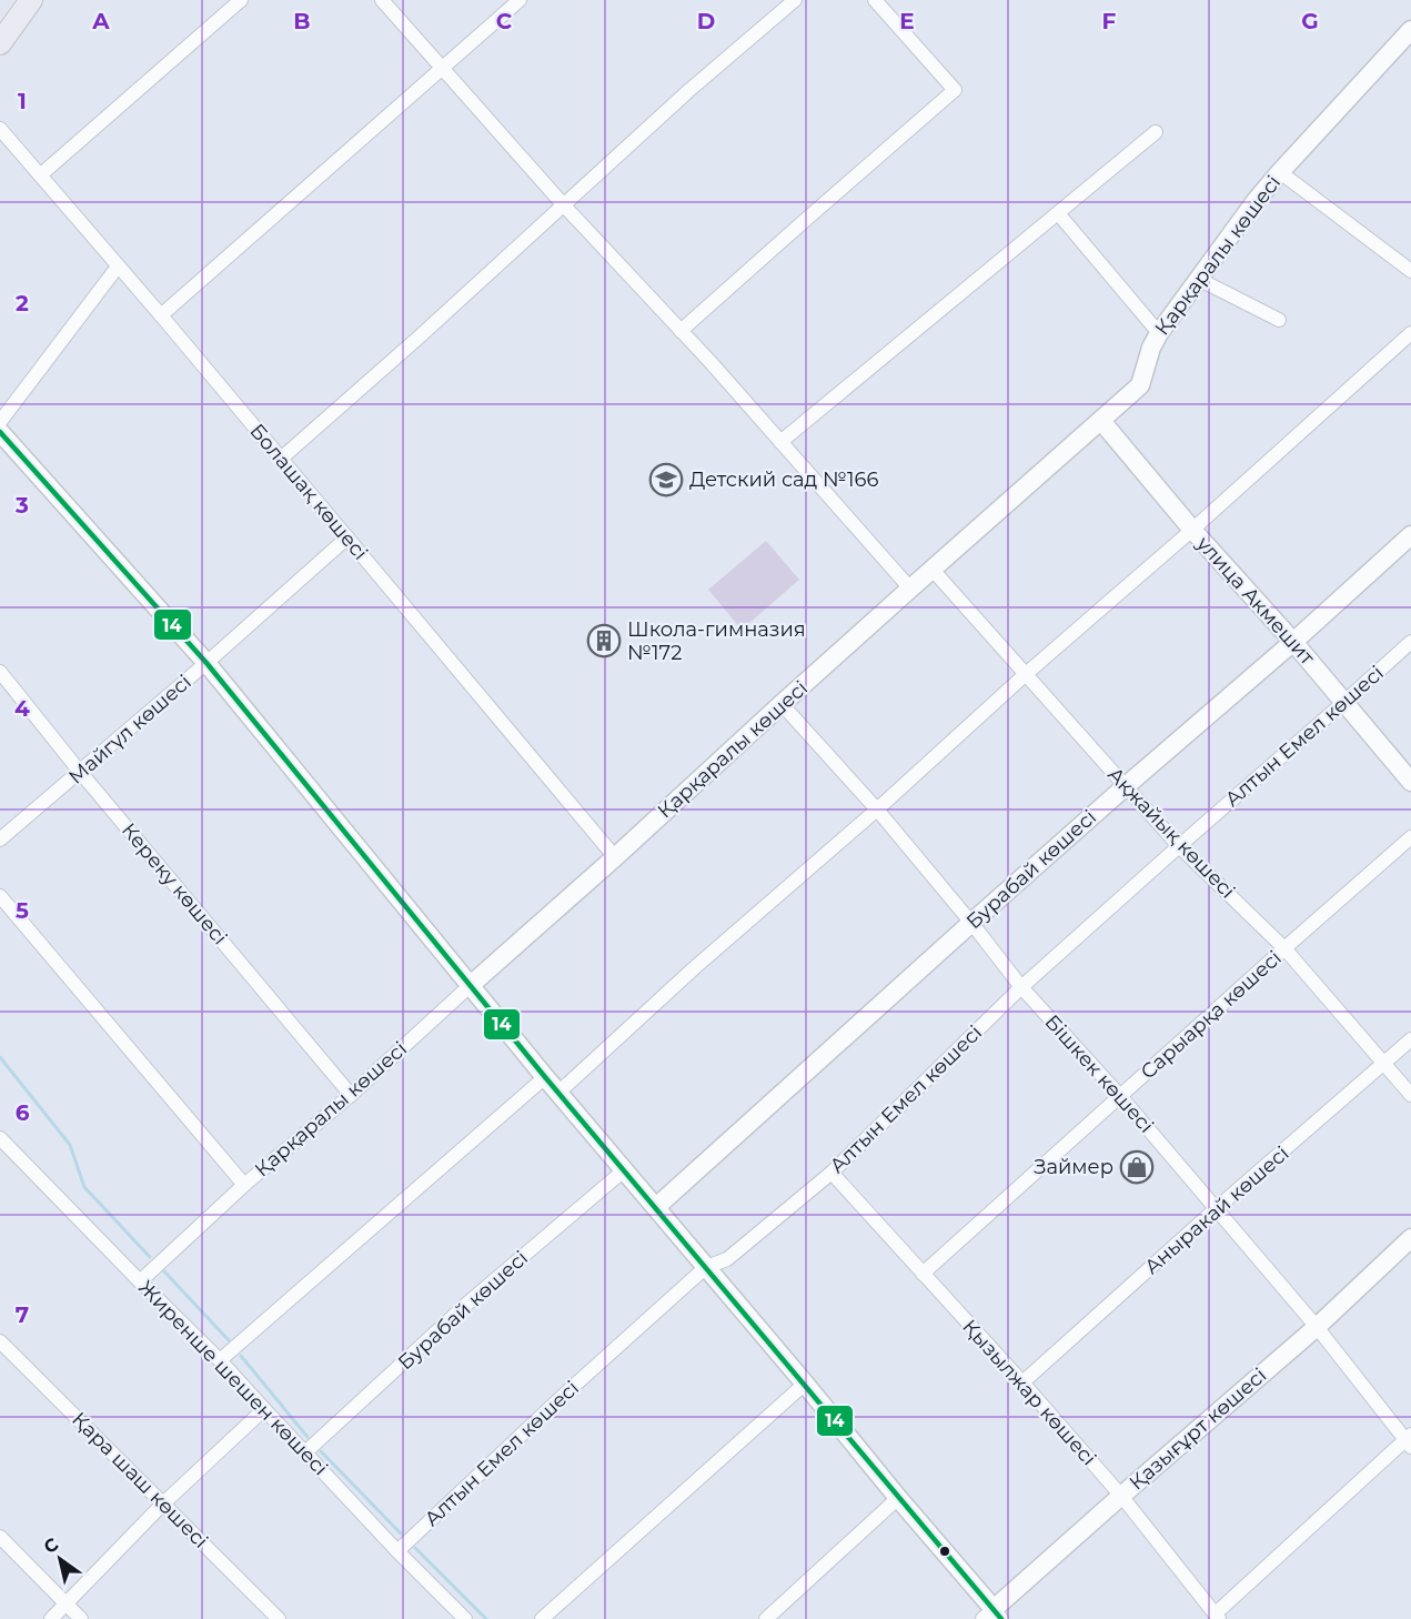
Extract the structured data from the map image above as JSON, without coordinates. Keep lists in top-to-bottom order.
{
  "streets": {
    "street": [
      "Қарқаралы көшесі",
      "Болашақ көшесі",
      "улица Акмешит",
      "Майгүл көшесі",
      "Алтын Емел көшесі",
      "Ақжайық көшесі",
      "Бурабай көшесі",
      "Кереку көшесі",
      "Сарыарқа көшесі",
      "Бішкек көшесі",
      "Аныракай көшесі",
      "Жиренше шешен көшесі",
      "Қызылжар көшесі",
      "Қазығұрт көшесі",
      "Қара шаш көшесі"
    ]
  },
  "crossings": [
    ["Қарқаралы көшесі", "Болашақ көшесі"],
    ["Қарқаралы көшесі", "улица Акмешит"],
    ["Қарқаралы көшесі", "Ақжайық көшесі"],
    ["Қарқаралы көшесі", "Кереку көшесі"],
    ["Қарқаралы көшесі", "Бішкек көшесі"],
    ["Қарқаралы көшесі", "Жиренше шешен көшесі"],
    ["Болашақ көшесі", "Майгүл көшесі"],
    ["улица Акмешит", "Алтын Емел көшесі"],
    ["улица Акмешит", "Бурабай көшесі"],
    ["Майгүл көшесі", "Кереку көшесі"],
    ["Алтын Емел көшесі", "Ақжайық көшесі"],
    ["Алтын Емел көшесі", "Бішкек көшесі"],
    ["Алтын Емел көшесі", "Жиренше шешен көшесі"],
    ["Алтын Емел көшесі", "Қызылжар көшесі"],
    ["Ақжайық көшесі", "Бурабай көшесі"],
    ["Ақжайық көшесі", "Сарыарқа көшесі"],
    ["Ақжайық көшесі", "Аныракай көшесі"],
    ["Бурабай көшесі", "Бішкек көшесі"],
    ["Бурабай көшесі", "Жиренше шешен көшесі"],
    ["Сарыарқа көшесі", "Бішкек көшесі"],
    ["Сарыарқа көшесі", "Қызылжар көшесі"],
    ["Бішкек көшесі", "Аныракай көшесі"],
    ["Бішкек көшесі", "Қазығұрт көшесі"],
    ["Аныракай көшесі", "Қызылжар көшесі"],
    ["Қызылжар көшесі", "Қазығұрт көшесі"]
  ],
  "places": {
    "school or university": ["Детский сад №166"],
    "building": ["Школа-гимназия №172"],
    "shop": ["Займер"]
  },
  "lines": ["transit line 14"],
  "north": "top left",
  "grid": {
    "columns": [
      "A",
      "B",
      "C",
      "D",
      "E",
      "F",
      "G"
    ],
    "rows": [
      "1",
      "2",
      "3",
      "4",
      "5",
      "6",
      "7"
    ]
  }
}
